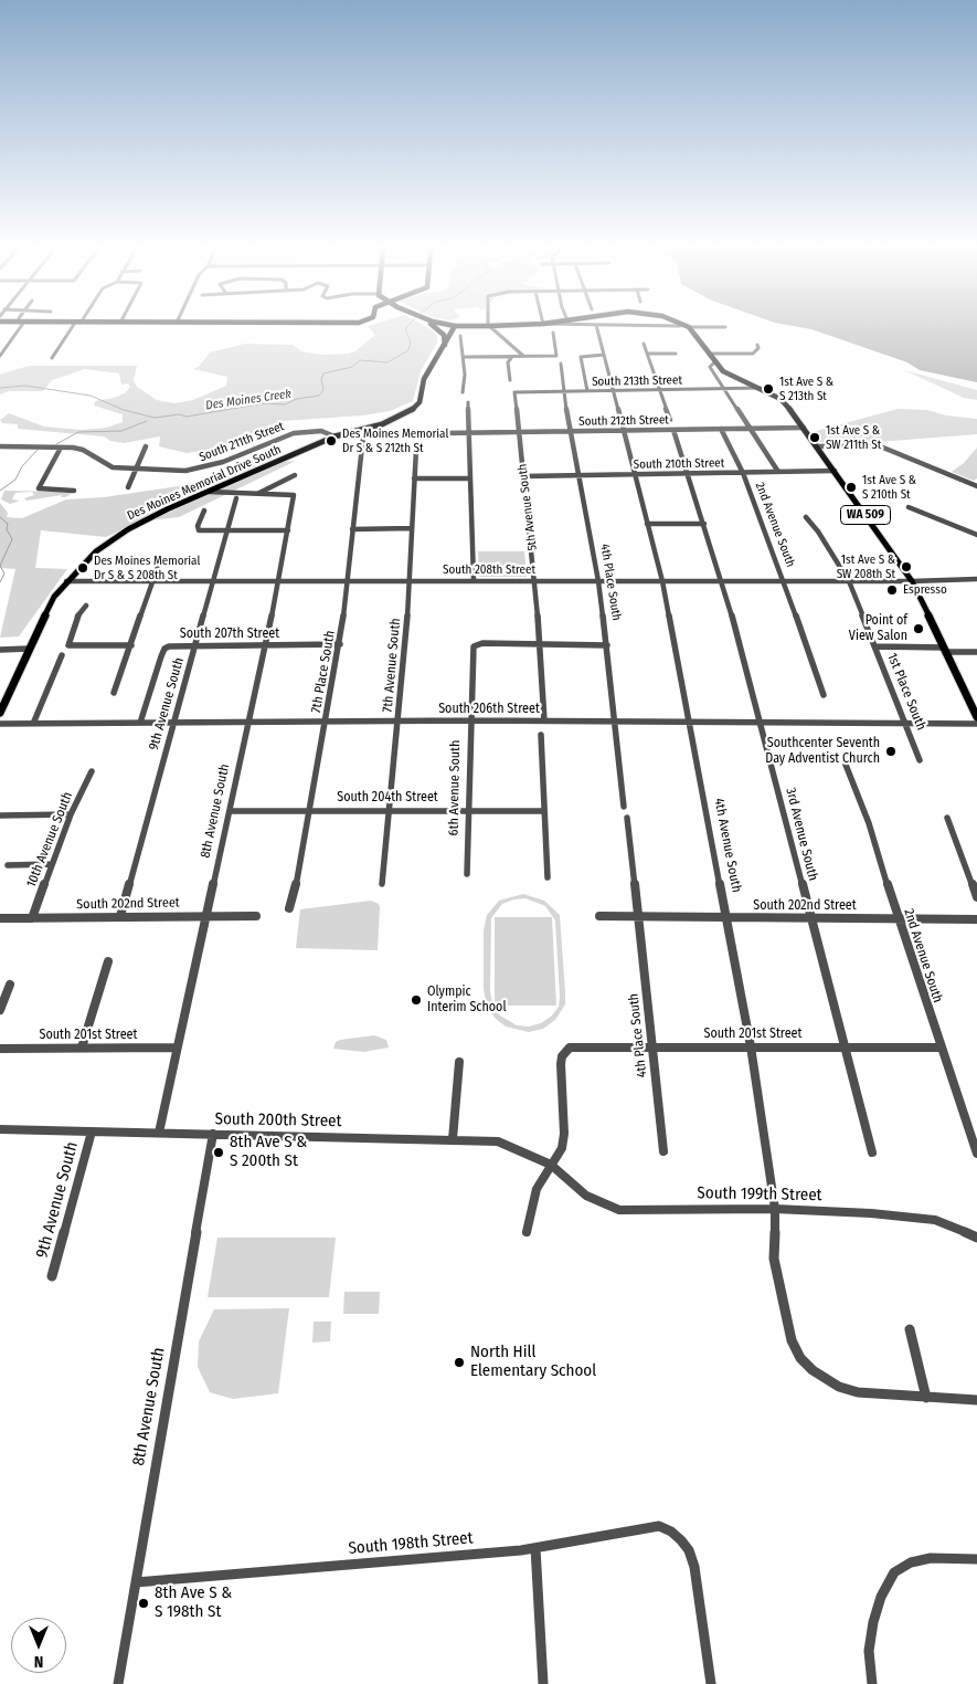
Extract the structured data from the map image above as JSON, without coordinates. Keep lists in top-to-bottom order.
{
  "streets": {
    "main road": ["Des Moines Memorial Drive South", "WA 509"],
    "street": [
      "South 213th Street",
      "South 212th Street",
      "South 211th Street",
      "South 210th Street",
      "5th Avenue South",
      "2nd Avenue South",
      "South 208th Street",
      "4th Place South",
      "South 207th Street",
      "7th Avenue South",
      "7th Place South",
      "1st Place South",
      "9th Avenue South",
      "South 206th Street",
      "6th Avenue South",
      "South 204th Street",
      "8th Avenue South",
      "3rd Avenue South",
      "10th Avenue South",
      "4th Avenue South",
      "South 202nd Street",
      "South 201st Street",
      "South 200th Street",
      "South 199th Street",
      "South 198th Street"
    ]
  },
  "crossings": [
    ["South 213th Street", "5th Avenue South"],
    ["South 213th Street", "WA 509"],
    ["South 213th Street", "4th Place South"],
    ["South 213th Street", "4th Avenue South"],
    ["South 212th Street", "5th Avenue South"],
    ["South 212th Street", "WA 509"],
    ["South 212th Street", "2nd Avenue South"],
    ["South 212th Street", "4th Place South"],
    ["South 212th Street", "3rd Avenue South"],
    ["South 212th Street", "4th Avenue South"],
    ["South 211th Street", "Des Moines Memorial Drive South"],
    ["South 210th Street", "5th Avenue South"],
    ["South 210th Street", "WA 509"],
    ["South 210th Street", "2nd Avenue South"],
    ["South 210th Street", "4th Place South"],
    ["South 210th Street", "3rd Avenue South"],
    ["South 210th Street", "4th Avenue South"],
    ["Des Moines Memorial Drive South", "South 208th Street"],
    ["5th Avenue South", "South 208th Street"],
    ["5th Avenue South", "South 206th Street"],
    ["5th Avenue South", "6th Avenue South"],
    ["WA 509", "South 208th Street"],
    ["2nd Avenue South", "South 208th Street"],
    ["2nd Avenue South", "South 202nd Street"],
    ["2nd Avenue South", "South 201st Street"],
    ["South 208th Street", "4th Place South"],
    ["South 208th Street", "7th Avenue South"],
    ["South 208th Street", "7th Place South"],
    ["South 208th Street", "1st Place South"],
    ["South 208th Street", "9th Avenue South"],
    ["South 208th Street", "8th Avenue South"],
    ["South 208th Street", "3rd Avenue South"],
    ["South 208th Street", "4th Avenue South"],
    ["4th Place South", "South 206th Street"],
    ["4th Place South", "South 202nd Street"],
    ["4th Place South", "South 201st Street"],
    ["South 207th Street", "7th Place South"],
    ["South 207th Street", "9th Avenue South"],
    ["South 207th Street", "South 206th Street"],
    ["South 207th Street", "8th Avenue South"],
    ["7th Avenue South", "South 206th Street"],
    ["7th Avenue South", "South 204th Street"],
    ["7th Place South", "South 206th Street"],
    ["7th Place South", "South 204th Street"],
    ["1st Place South", "South 206th Street"],
    ["9th Avenue South", "South 206th Street"],
    ["9th Avenue South", "South 202nd Street"],
    ["9th Avenue South", "South 200th Street"],
    ["South 206th Street", "6th Avenue South"],
    ["South 206th Street", "8th Avenue South"],
    ["South 206th Street", "3rd Avenue South"],
    ["South 206th Street", "4th Avenue South"],
    ["6th Avenue South", "South 204th Street"],
    ["South 204th Street", "8th Avenue South"],
    ["8th Avenue South", "South 202nd Street"],
    ["8th Avenue South", "South 201st Street"],
    ["8th Avenue South", "South 200th Street"],
    ["8th Avenue South", "South 198th Street"],
    ["3rd Avenue South", "South 202nd Street"],
    ["3rd Avenue South", "South 201st Street"],
    ["10th Avenue South", "South 202nd Street"],
    ["4th Avenue South", "South 202nd Street"],
    ["4th Avenue South", "South 201st Street"],
    ["4th Avenue South", "South 199th Street"],
    ["South 201st Street", "South 200th Street"],
    ["South 201st Street", "South 199th Street"],
    ["South 200th Street", "South 199th Street"]
  ],
  "water": ["Des Moines Creek"],
  "places": [
    "1st Ave S & S 213th St",
    "1st Ave S & SW 211th St",
    "Des Moines Memorial Dr S & S 212th St",
    "1st Ave S & S 210th St",
    "1st Ave S & SW 208th St",
    "Des Moines Memorial Dr S & S 208th St",
    "Espresso",
    "Point of View Salon",
    "Southcenter Seventh Day Adventist Church",
    "Olympic Interim School",
    "8th Ave S & S 200th St",
    "North Hill Elementary School",
    "8th Ave S & S 198th St"
  ],
  "north": "bottom"
}
